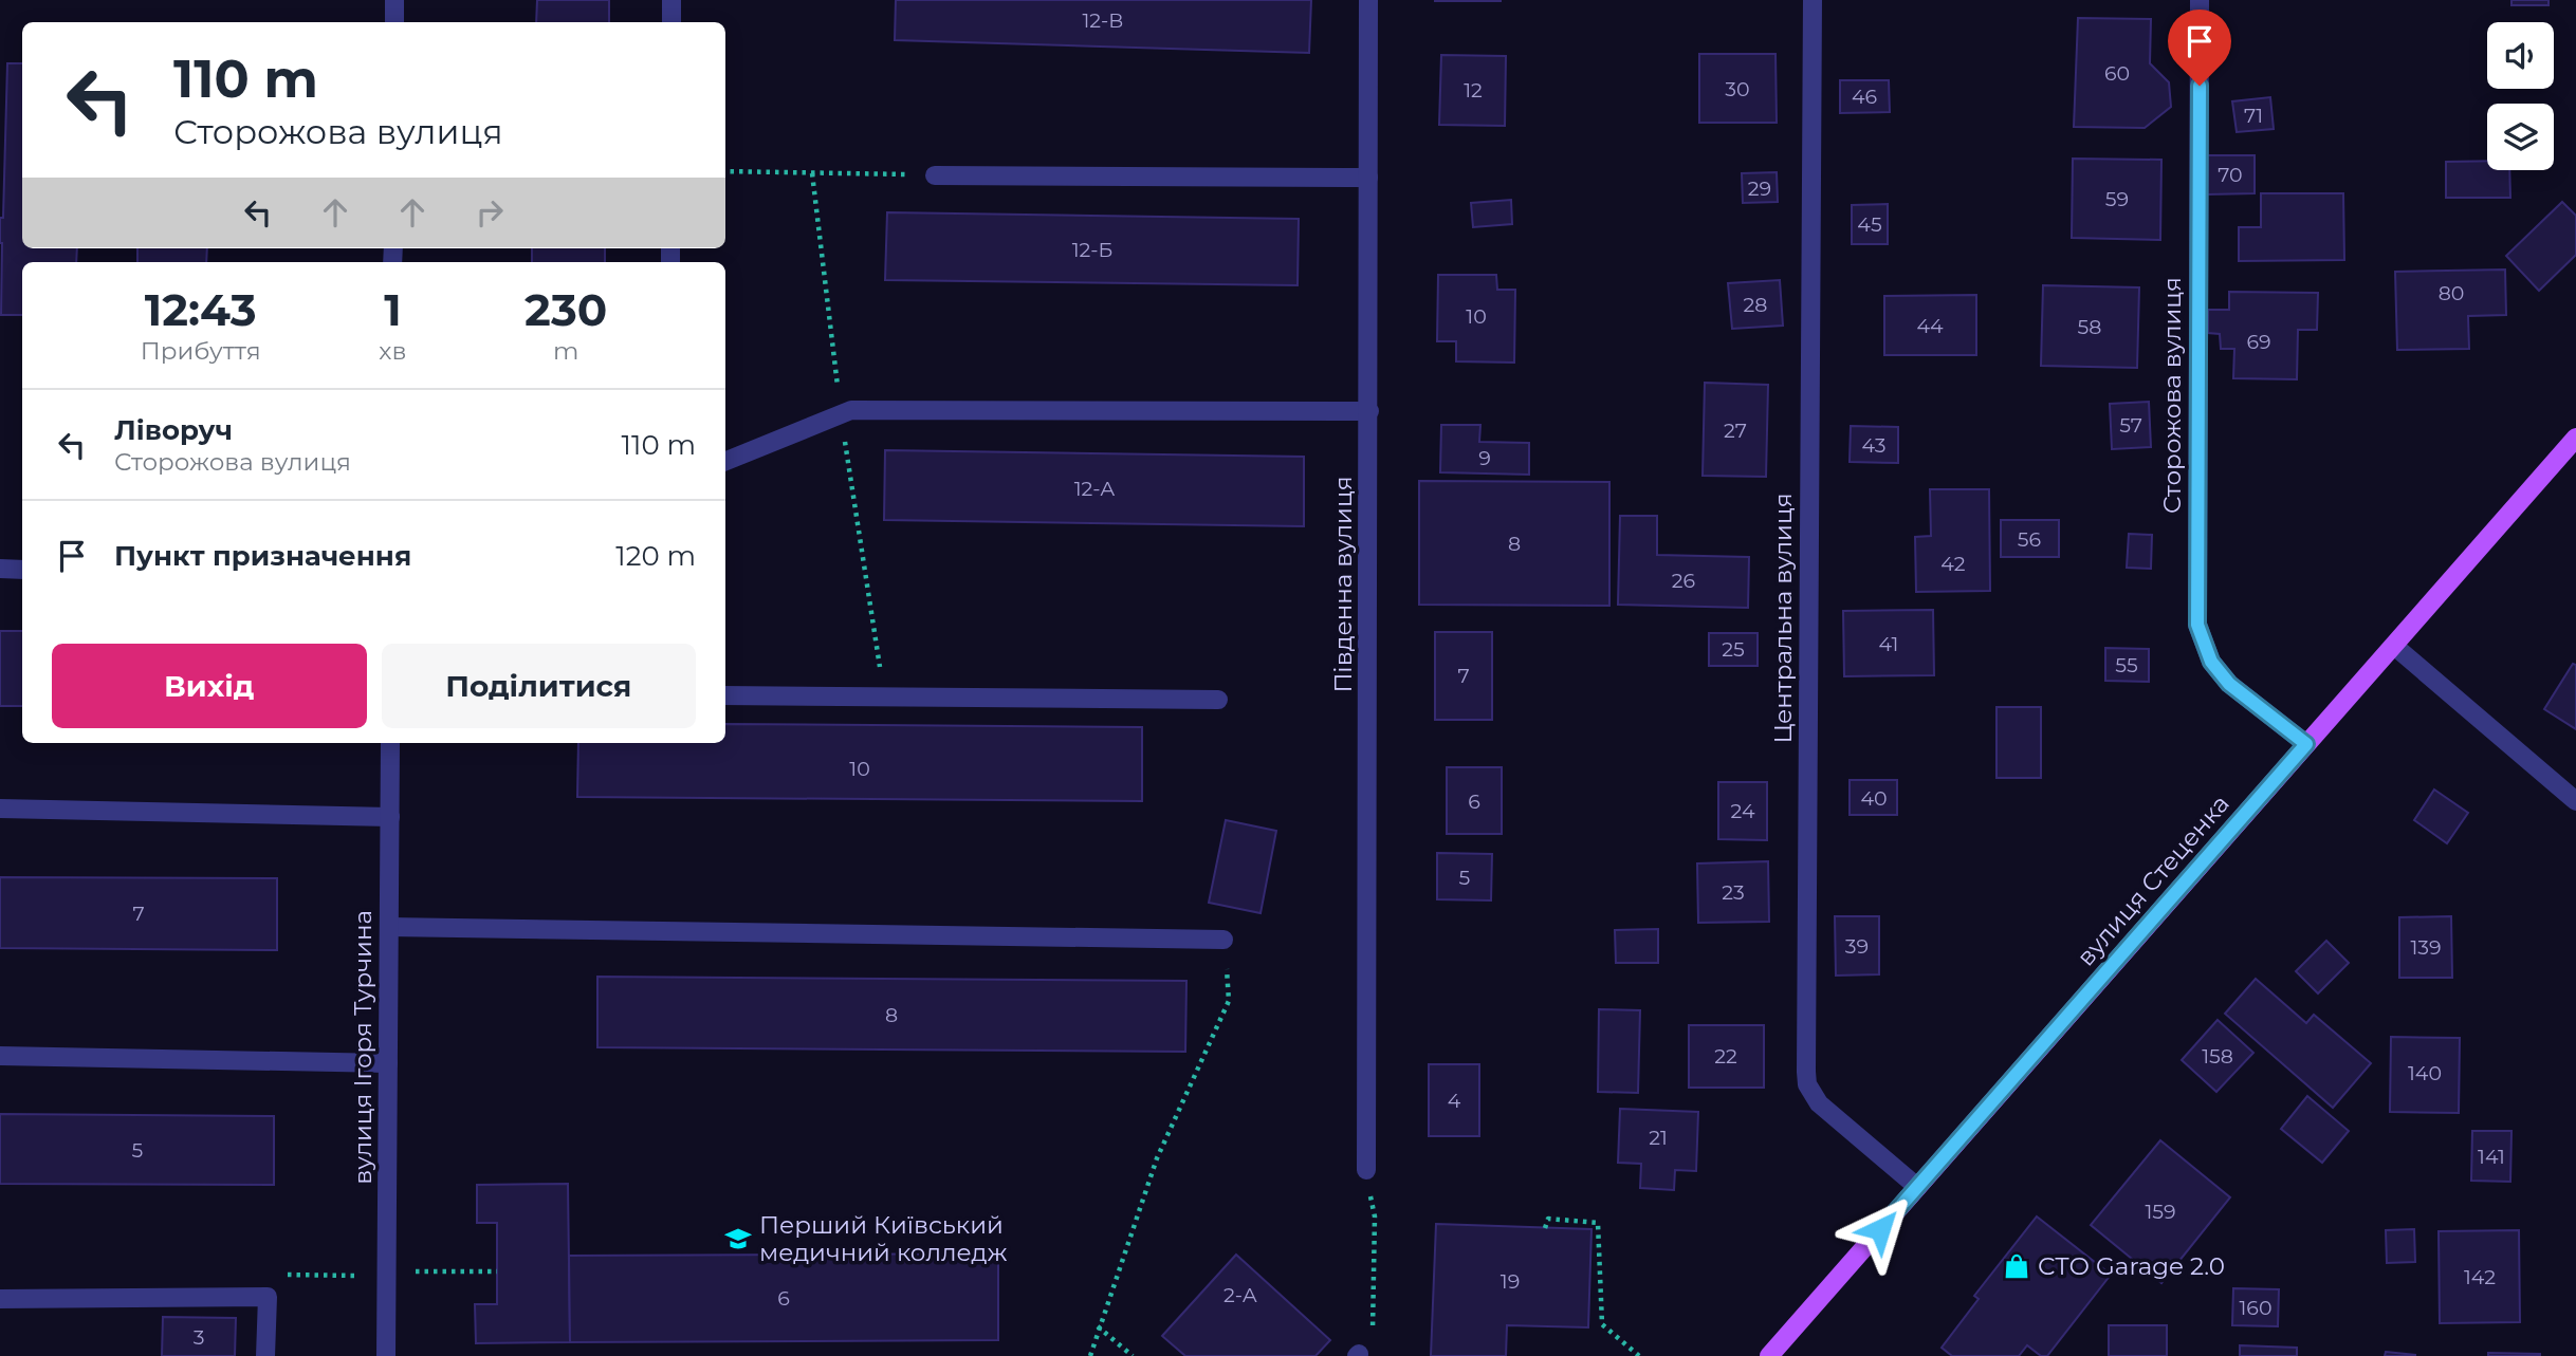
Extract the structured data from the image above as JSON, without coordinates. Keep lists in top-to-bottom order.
{
  "streets": {
    "main road": ["вулиця Стеценка"],
    "street": [
      "Сторожова вулиця",
      "Південна вулиця",
      "Центральна вулиця",
      "вулиця Ігоря Турчина"
    ]
  },
  "crossings": [
    ["Сторожова вулиця", "вулиця Стеценка"],
    ["Центральна вулиця", "вулиця Стеценка"]
  ],
  "places": {
    "school or university": ["Перший Київський медичний колледж"],
    "shop": ["СТО Garage 2.0"]
  },
  "house_numbers": [
    "12-В",
    "60",
    "30",
    "12",
    "46",
    "71",
    "70",
    "29",
    "59",
    "45",
    "12-Б",
    "80",
    "28",
    "10",
    "44",
    "58",
    "69",
    "57",
    "27",
    "43",
    "9",
    "12-А",
    "56",
    "8",
    "42",
    "26",
    "41",
    "25",
    "55",
    "7",
    "10",
    "40",
    "6",
    "24",
    "5",
    "23",
    "7",
    "39",
    "139",
    "8",
    "22",
    "158",
    "140",
    "4",
    "21",
    "5",
    "141",
    "159",
    "142",
    "19",
    "2-А",
    "6",
    "160",
    "3"
  ],
  "page": {
    "turn": ["110 m", "Сторожова вулиця"],
    "eta": [
      "12:43",
      "Прибуття",
      "1",
      "хв",
      "230",
      "m"
    ],
    "list": [
      {
        "name": "Ліворуч",
        "note": "Сторожова вулиця",
        "value": "110 m"
      },
      {
        "name": "Пункт призначення",
        "value": "120 m"
      }
    ],
    "buttons": ["Вихід", "Поділитися"]
  }
}
